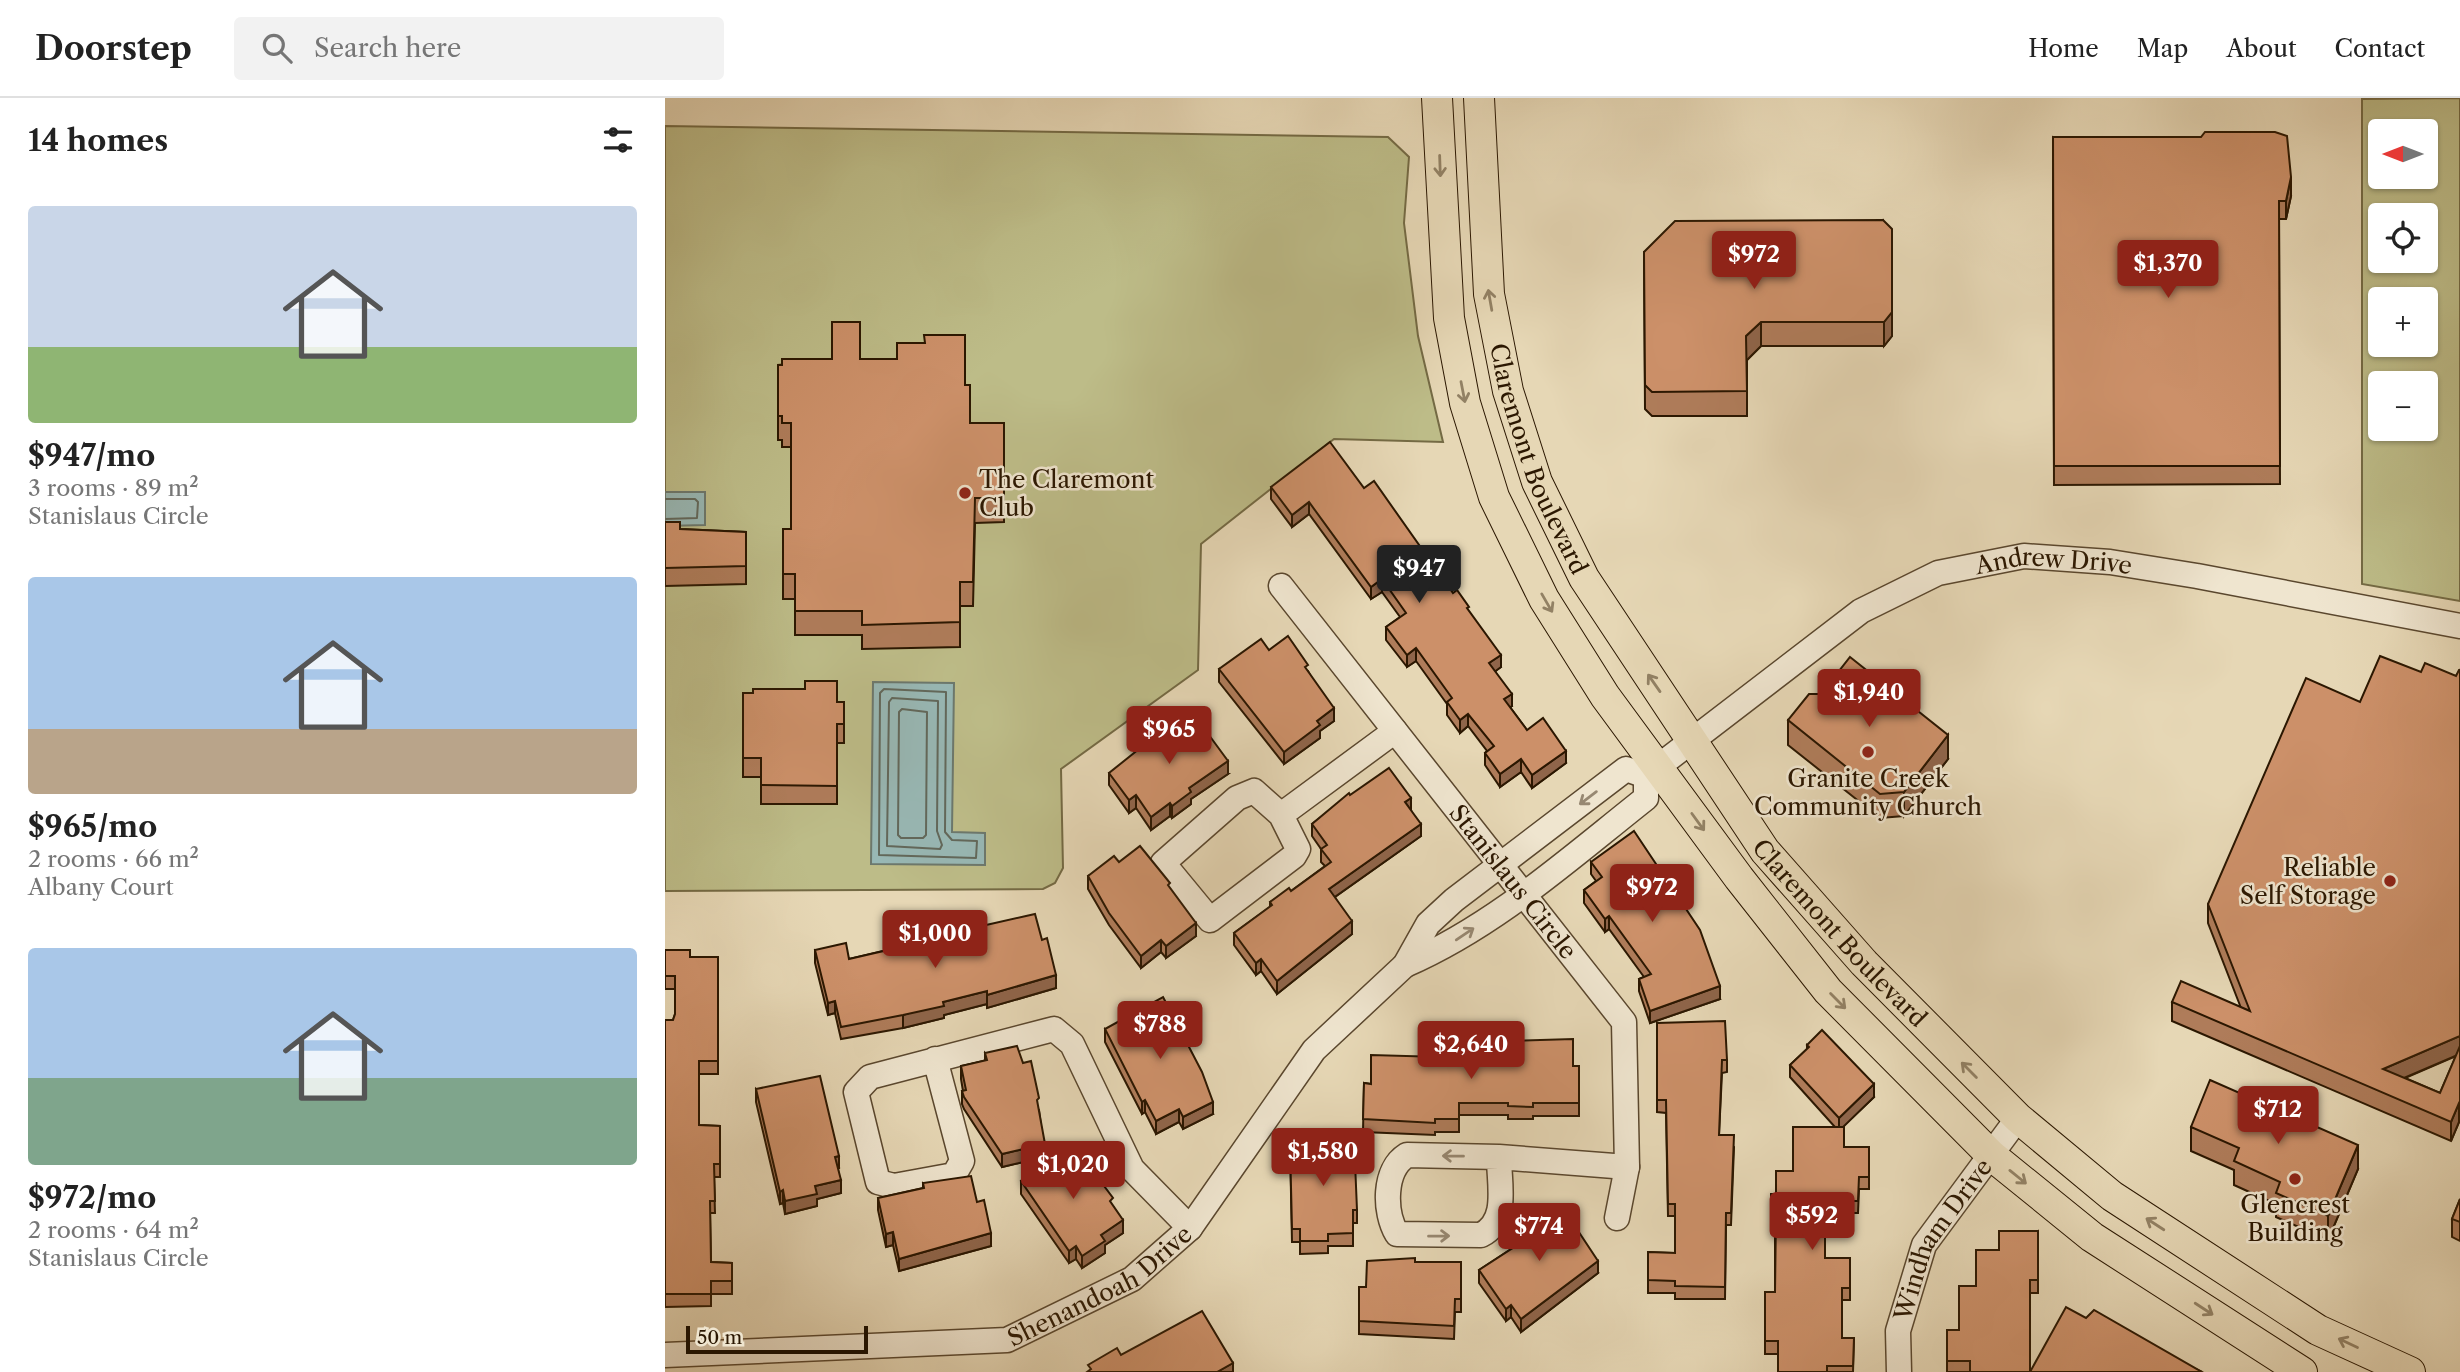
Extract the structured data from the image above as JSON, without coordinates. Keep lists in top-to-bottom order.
{
  "streets": {
    "main road": ["Claremont Boulevard"],
    "street": [
      "Andrew Drive",
      "Stanislaus Circle",
      "Windham Drive",
      "Shenandoah Drive"
    ]
  },
  "crossings": [
    ["Claremont Boulevard", "Andrew Drive"],
    ["Claremont Boulevard", "Windham Drive"],
    ["Claremont Boulevard", "Shenandoah Drive"],
    ["Andrew Drive", "Shenandoah Drive"],
    ["Stanislaus Circle", "Shenandoah Drive"]
  ],
  "places": [
    "The Claremont Club",
    "Granite Creek Community Church",
    "Reliable Self Storage",
    "Glencrest Building"
  ],
  "scale_bar": "50 m",
  "north": "left",
  "page": {
    "header": "Doorstep",
    "search": "Search here",
    "nav": [
      "Home",
      "Map",
      "About",
      "Contact"
    ],
    "heading": "14 homes",
    "map_buttons": ["+", "−"],
    "list": [
      {
        "name": "$947/mo",
        "note": "3 rooms · 89 m² · Stanislaus Circle"
      },
      {
        "name": "$965/mo",
        "note": "2 rooms · 66 m² · Albany Court"
      },
      {
        "name": "$972/mo",
        "note": "2 rooms · 64 m² · Stanislaus Circle"
      }
    ],
    "price": [
      "$972",
      "$1,370",
      "$947",
      "$1,940",
      "$965",
      "$972",
      "$1,000",
      "$788",
      "$2,640",
      "$712",
      "$1,580",
      "$1,020",
      "$592",
      "$774"
    ],
    "scale": "50 m"
  }
}
